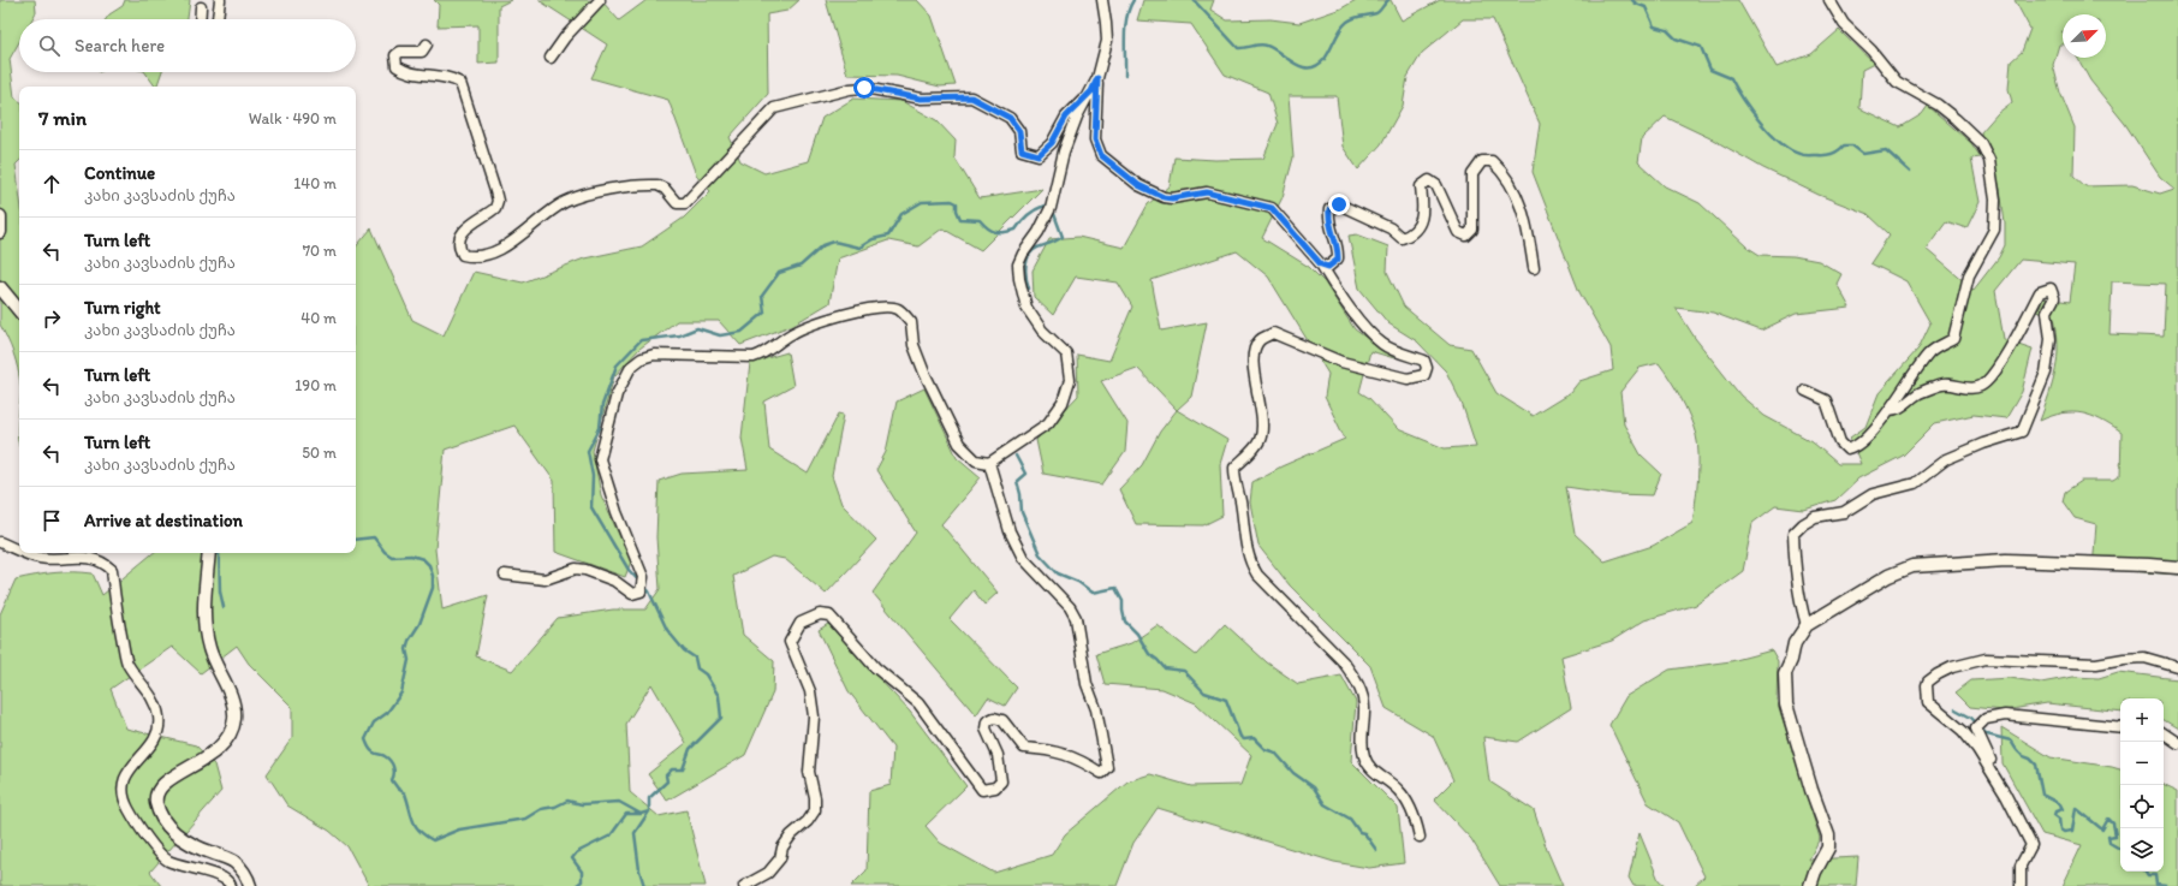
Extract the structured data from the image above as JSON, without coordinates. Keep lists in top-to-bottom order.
{
  "north": "top right",
  "page": {
    "search": "Search here",
    "heading": ["7 min", "Walk · 490 m"],
    "list": [
      ["Continue", "კახი კავსაძის ქუჩა", "140 m"],
      ["Turn left", "კახი კავსაძის ქუჩა", "70 m"],
      ["Turn right", "კახი კავსაძის ქუჩა", "40 m"],
      ["Turn left", "კახი კავსაძის ქუჩა", "190 m"],
      ["Turn left", "კახი კავსაძის ქუჩა", "50 m"],
      "Arrive at destination"
    ],
    "map_buttons": ["+", "−"]
  }
}
